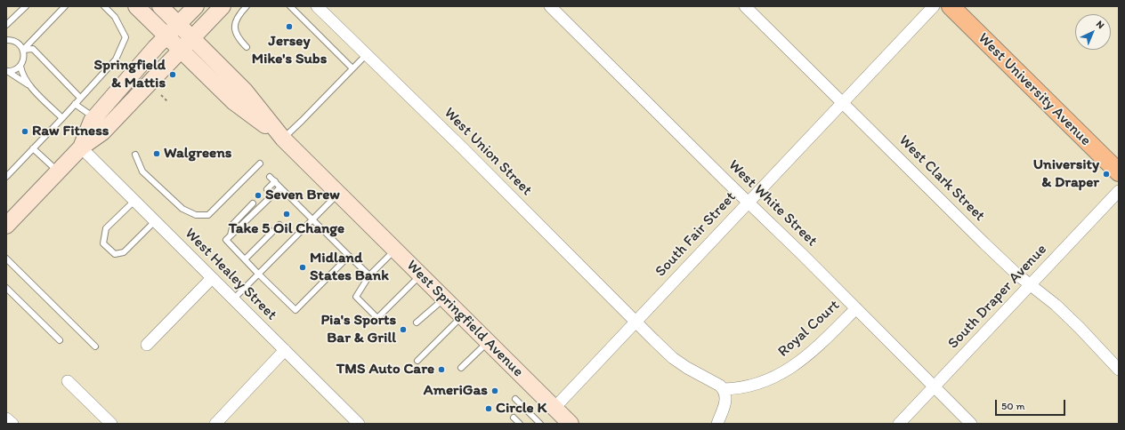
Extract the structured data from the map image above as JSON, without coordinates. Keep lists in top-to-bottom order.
{
  "streets": {
    "main road": ["West University Avenue", "West Springfield Avenue"],
    "street": [
      "West Union Street",
      "West Clark Street",
      "West White Street",
      "South Fair Street",
      "West Healey Street",
      "South Draper Avenue",
      "Royal Court"
    ]
  },
  "crossings": [
    ["West Union Street", "South Fair Street"],
    ["West Clark Street", "South Fair Street"],
    ["West Clark Street", "South Draper Avenue"],
    ["West White Street", "South Fair Street"],
    ["West White Street", "South Draper Avenue"],
    ["West White Street", "Royal Court"],
    ["South Fair Street", "West Springfield Avenue"]
  ],
  "places": [
    "Jersey Mike's Subs",
    "Springfield & Mattis",
    "Raw Fitness",
    "Walgreens",
    "University & Draper",
    "Seven Brew",
    "Take 5 Oil Change",
    "Midland States Bank",
    "Pia's Sports Bar & Grill",
    "TMS Auto Care",
    "AmeriGas",
    "Circle K"
  ],
  "scale_bar": "50 m",
  "north": "top right"
}
